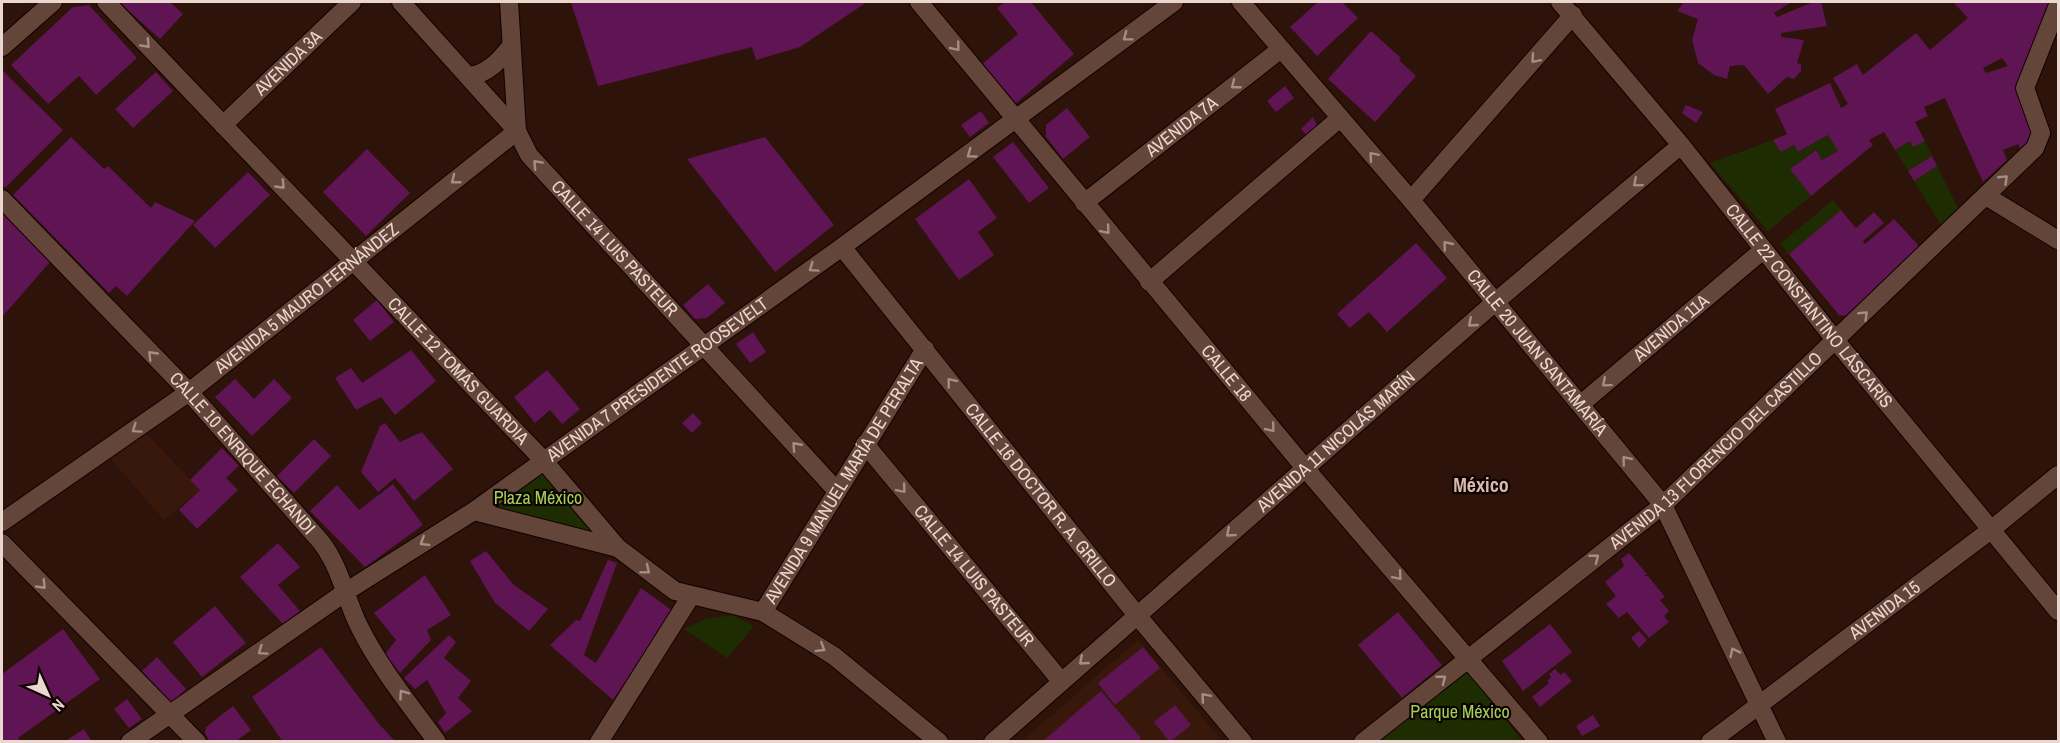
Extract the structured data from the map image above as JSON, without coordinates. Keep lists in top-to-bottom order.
{
  "streets": {
    "street": [
      "AVENIDA 3A",
      "AVENIDA 7A",
      "CALLE 14 LUIS PASTEUR",
      "AVENIDA 5 MAURO FERNÁNDEZ",
      "CALLE 22 CONSTANTINO LÁSCARIS",
      "AVENIDA 11A",
      "CALLE 20 JUAN SANTAMARÍA",
      "CALLE 12 TOMÁS GUARDIA",
      "CALLE 18",
      "AVENIDA 7 PRESIDENTE ROOSEVELT",
      "AVENIDA 11 NICOLÁS MARÍN",
      "AVENIDA 13 FLORENCIO DEL CASTILLO",
      "CALLE 10 ENRIQUE ECHANDI",
      "AVENIDA 9 MANUEL MARÍA DE PERALTA",
      "CALLE 16 DOCTOR R. A. GRILLO",
      "AVENIDA 15"
    ]
  },
  "crossings": [
    ["AVENIDA 3A", "CALLE 12 TOMÁS GUARDIA"],
    ["AVENIDA 7A", "CALLE 20 JUAN SANTAMARÍA"],
    ["AVENIDA 7A", "CALLE 18"],
    ["CALLE 14 LUIS PASTEUR", "AVENIDA 5 MAURO FERNÁNDEZ"],
    ["CALLE 14 LUIS PASTEUR", "AVENIDA 7 PRESIDENTE ROOSEVELT"],
    ["CALLE 14 LUIS PASTEUR", "AVENIDA 11 NICOLÁS MARÍN"],
    ["CALLE 14 LUIS PASTEUR", "AVENIDA 9 MANUEL MARÍA DE PERALTA"],
    ["AVENIDA 5 MAURO FERNÁNDEZ", "CALLE 12 TOMÁS GUARDIA"],
    ["AVENIDA 5 MAURO FERNÁNDEZ", "CALLE 10 ENRIQUE ECHANDI"],
    ["CALLE 22 CONSTANTINO LÁSCARIS", "AVENIDA 11A"],
    ["CALLE 22 CONSTANTINO LÁSCARIS", "AVENIDA 11 NICOLÁS MARÍN"],
    ["CALLE 22 CONSTANTINO LÁSCARIS", "AVENIDA 13 FLORENCIO DEL CASTILLO"],
    ["CALLE 22 CONSTANTINO LÁSCARIS", "AVENIDA 15"],
    ["AVENIDA 11A", "CALLE 20 JUAN SANTAMARÍA"],
    ["CALLE 20 JUAN SANTAMARÍA", "AVENIDA 11 NICOLÁS MARÍN"],
    ["CALLE 20 JUAN SANTAMARÍA", "AVENIDA 13 FLORENCIO DEL CASTILLO"],
    ["CALLE 20 JUAN SANTAMARÍA", "AVENIDA 15"],
    ["CALLE 12 TOMÁS GUARDIA", "AVENIDA 7 PRESIDENTE ROOSEVELT"],
    ["CALLE 12 TOMÁS GUARDIA", "AVENIDA 9 MANUEL MARÍA DE PERALTA"],
    ["CALLE 18", "AVENIDA 7 PRESIDENTE ROOSEVELT"],
    ["CALLE 18", "AVENIDA 11 NICOLÁS MARÍN"],
    ["CALLE 18", "AVENIDA 13 FLORENCIO DEL CASTILLO"],
    ["AVENIDA 7 PRESIDENTE ROOSEVELT", "CALLE 10 ENRIQUE ECHANDI"],
    ["AVENIDA 7 PRESIDENTE ROOSEVELT", "CALLE 16 DOCTOR R. A. GRILLO"],
    ["AVENIDA 11 NICOLÁS MARÍN", "CALLE 16 DOCTOR R. A. GRILLO"],
    ["AVENIDA 9 MANUEL MARÍA DE PERALTA", "CALLE 16 DOCTOR R. A. GRILLO"]
  ],
  "one_way": [
    "AVENIDA 5 MAURO FERNÁNDEZ",
    "AVENIDA 11A",
    "CALLE 20 JUAN SANTAMARÍA",
    "CALLE 12 TOMÁS GUARDIA",
    "CALLE 18",
    "AVENIDA 7 PRESIDENTE ROOSEVELT",
    "AVENIDA 11 NICOLÁS MARÍN",
    "AVENIDA 13 FLORENCIO DEL CASTILLO",
    "CALLE 10 ENRIQUE ECHANDI",
    "CALLE 16 DOCTOR R. A. GRILLO"
  ],
  "districts": ["México"],
  "parks": ["Plaza México", "Parque México"],
  "north": "bottom right"
}
